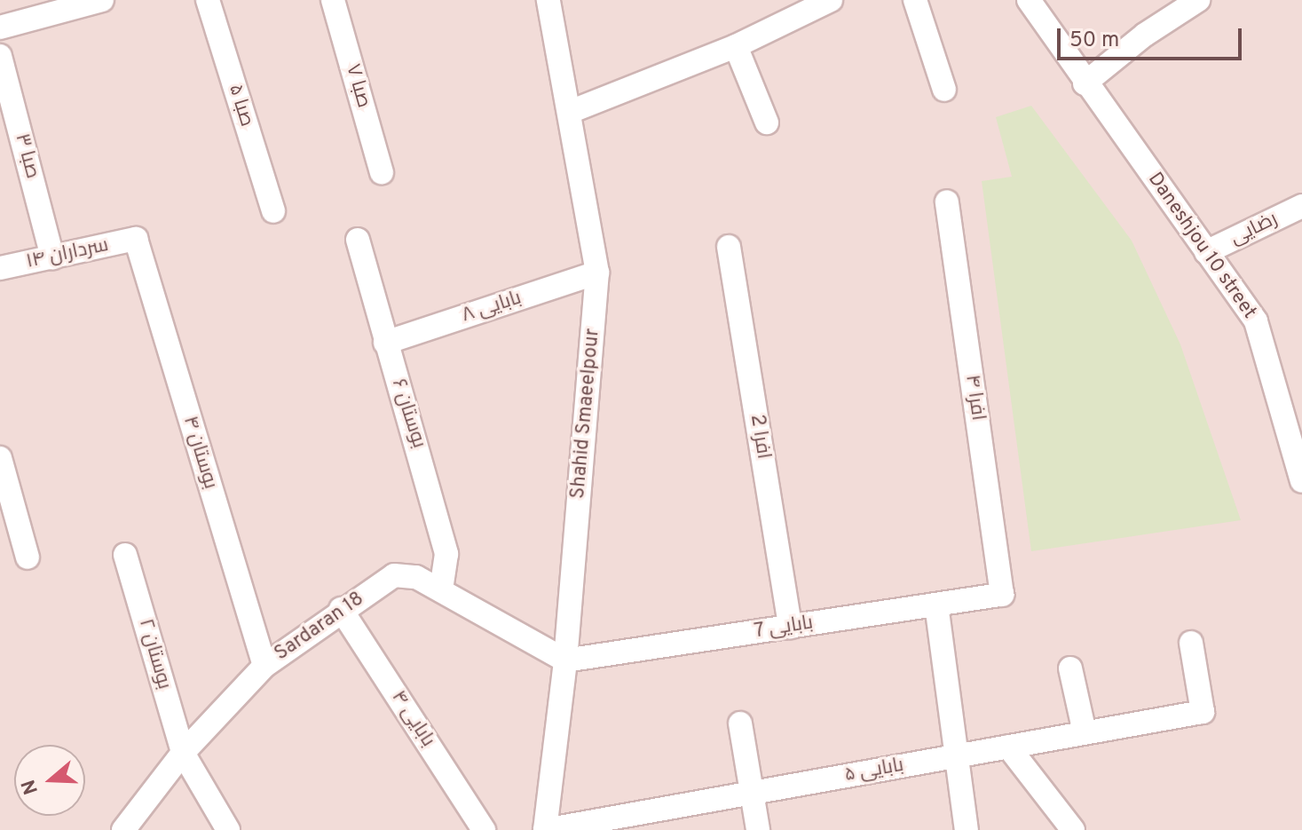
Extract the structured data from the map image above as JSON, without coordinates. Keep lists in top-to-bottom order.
{
  "streets": {
    "street": [
      "صبا ۷",
      "صبا ۵",
      "صبا ۳",
      "رضایی",
      "Daneshjou 10 street",
      "سرداران ۱۴",
      "بابایی ۸",
      "افرا ۴",
      "بوستان ۶",
      "Shahid Smaeelpour",
      "افرا 2",
      "بوستان ۴",
      "Sardaran 18",
      "بابایی 7",
      "بوستان ۲",
      "بابایی ۴",
      "بابایی ۵"
    ]
  },
  "crossings": [
    ["صبا ۳", "سرداران ۱۴"],
    ["رضایی", "Daneshjou 10 street"],
    ["سرداران ۱۴", "بوستان ۴"],
    ["بابایی ۸", "بوستان ۶"],
    ["بابایی ۸", "Shahid Smaeelpour"],
    ["افرا ۴", "بابایی 7"],
    ["بوستان ۶", "Sardaran 18"],
    ["Shahid Smaeelpour", "Sardaran 18"],
    ["Shahid Smaeelpour", "بابایی 7"],
    ["Shahid Smaeelpour", "بابایی ۵"],
    ["افرا 2", "بابایی 7"],
    ["بوستان ۴", "Sardaran 18"],
    ["Sardaran 18", "بابایی 7"],
    ["Sardaran 18", "بوستان ۲"],
    ["Sardaran 18", "بابایی ۴"]
  ],
  "scale_bar": "50 m",
  "north": "left"
}
